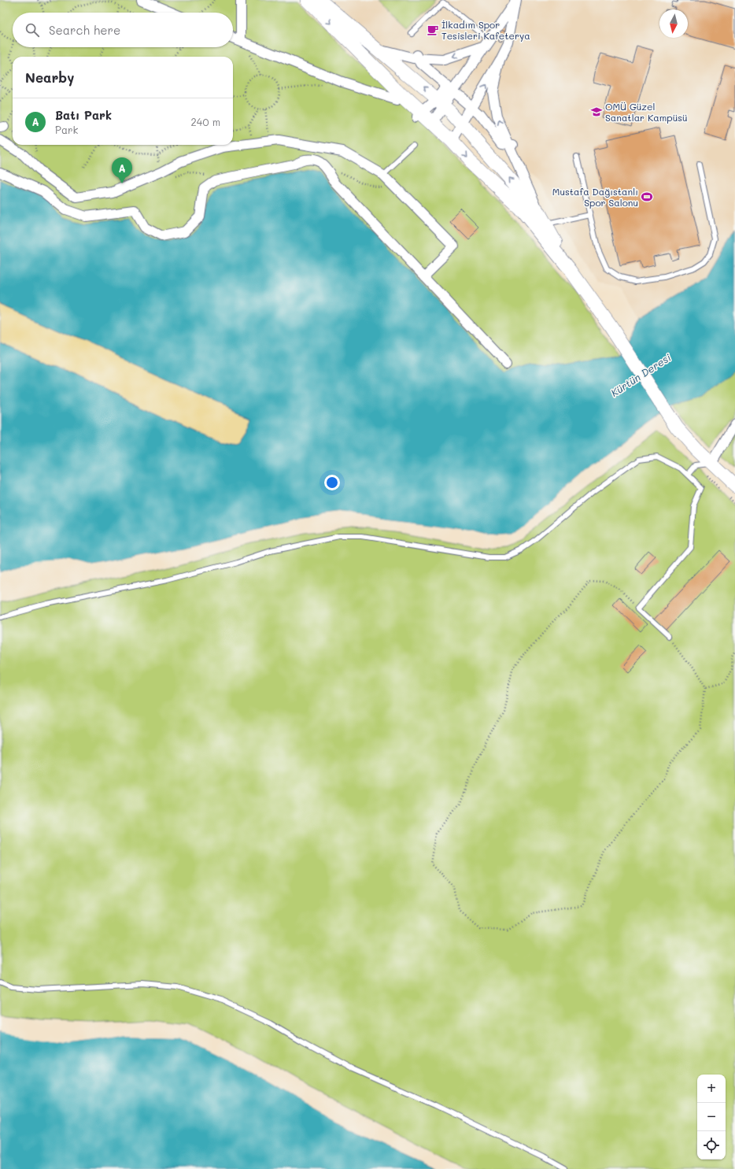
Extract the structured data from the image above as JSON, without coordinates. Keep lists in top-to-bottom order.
{
  "water": ["Kürtün Deresi"],
  "places": {
    "cafe": ["İlkadım Spor Tesisleri Kafeterya"],
    "school or university": ["OMÜ Güzel Sanatlar Kampüsü"],
    "sports": ["Mustafa Dağıstanlı Spor Salonu"]
  },
  "north": "bottom",
  "page": {
    "search": "Search here",
    "heading": "Nearby",
    "list": [
      {
        "mark": "A",
        "name": "Batı Park",
        "note": "Park",
        "value": "240 m"
      }
    ],
    "pins": "A",
    "map_buttons": ["+", "−"]
  }
}
